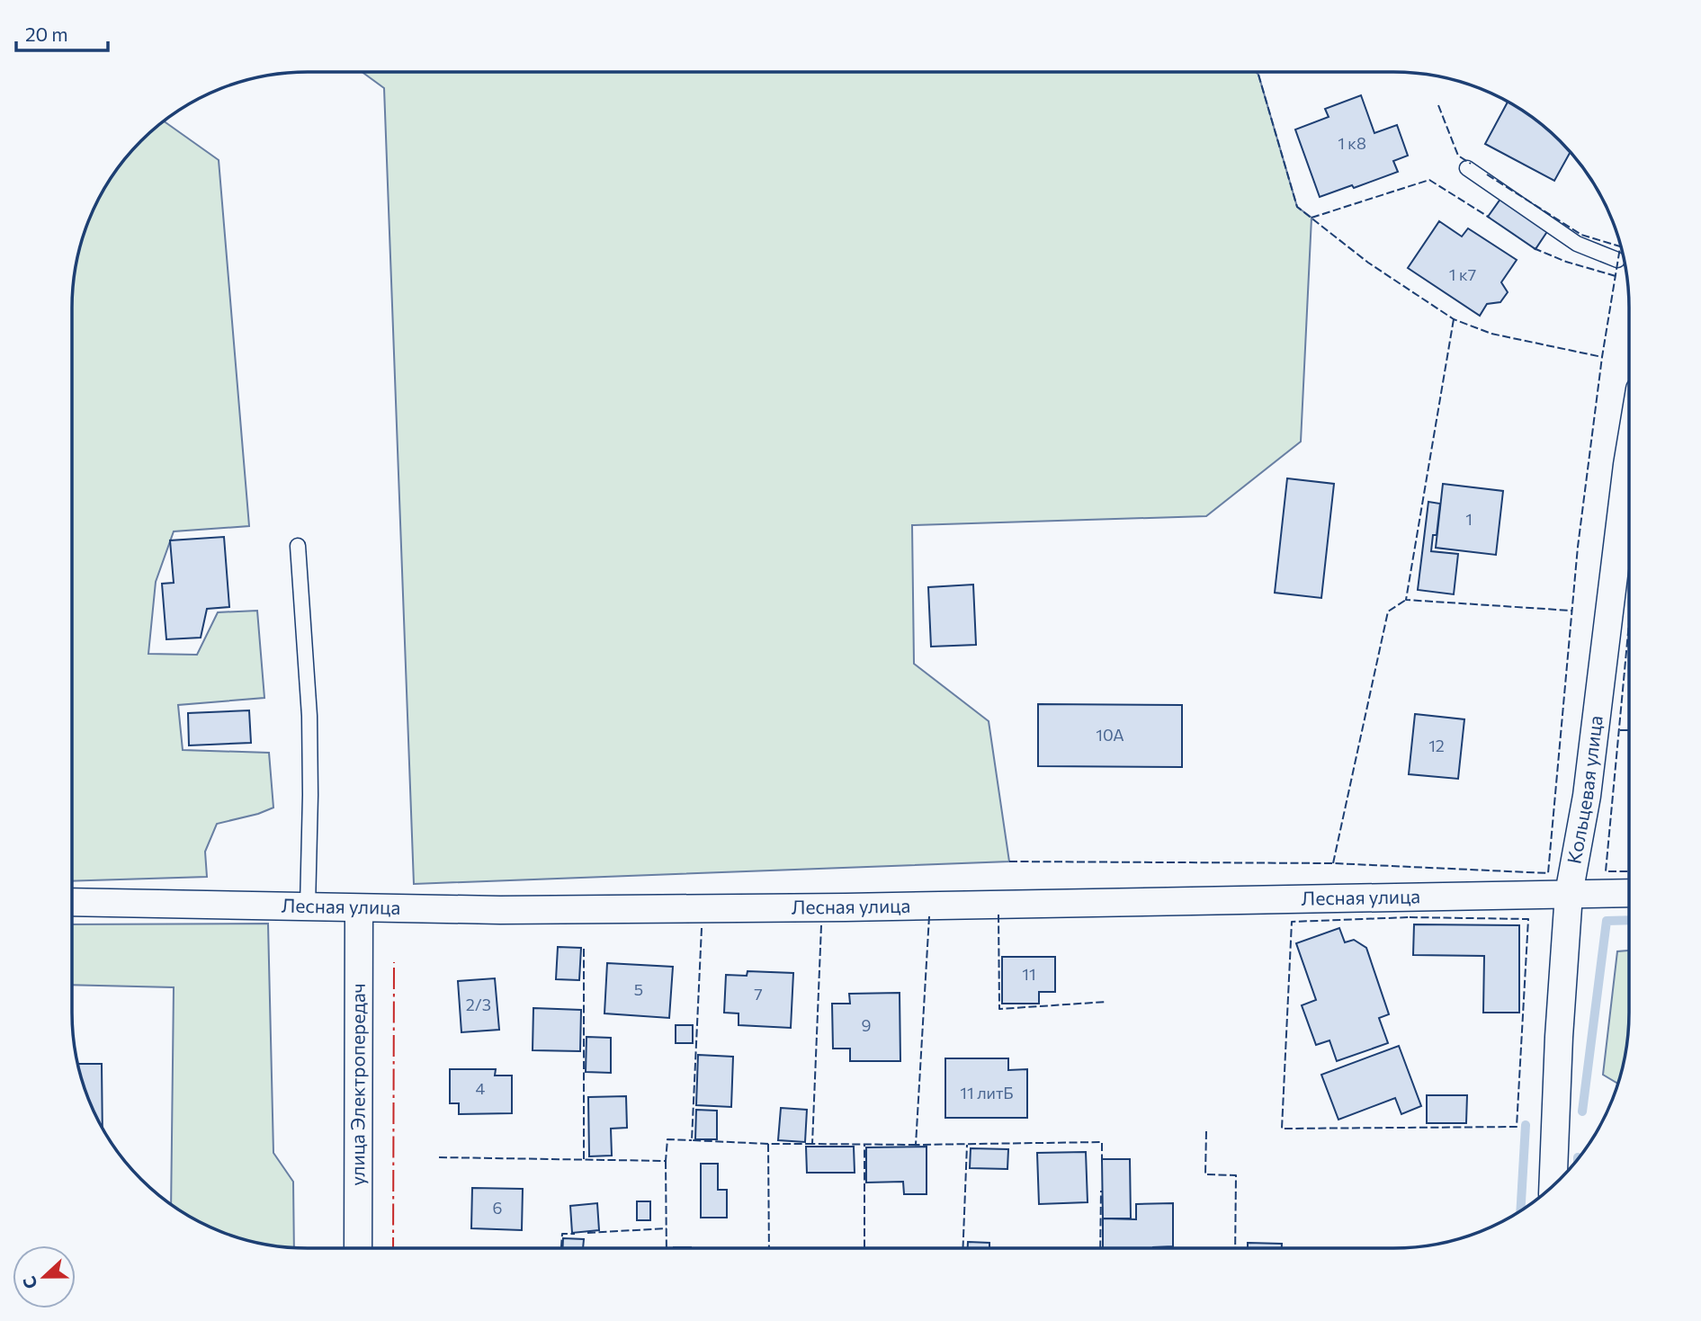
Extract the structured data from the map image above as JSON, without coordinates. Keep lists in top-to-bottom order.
{
  "streets": {
    "street": ["Кольцевая улица", "Лесная улица", "улица Электропередач"]
  },
  "crossings": [
    ["Кольцевая улица", "Лесная улица"],
    ["Лесная улица", "улица Электропередач"]
  ],
  "house_numbers": [
    "1 к8",
    "1 к7",
    "1",
    "10А",
    "12",
    "11",
    "5",
    "7",
    "2/3",
    "9",
    "4",
    "11 литБ",
    "6"
  ],
  "scale_bar": "20 m",
  "north": "left"
}
